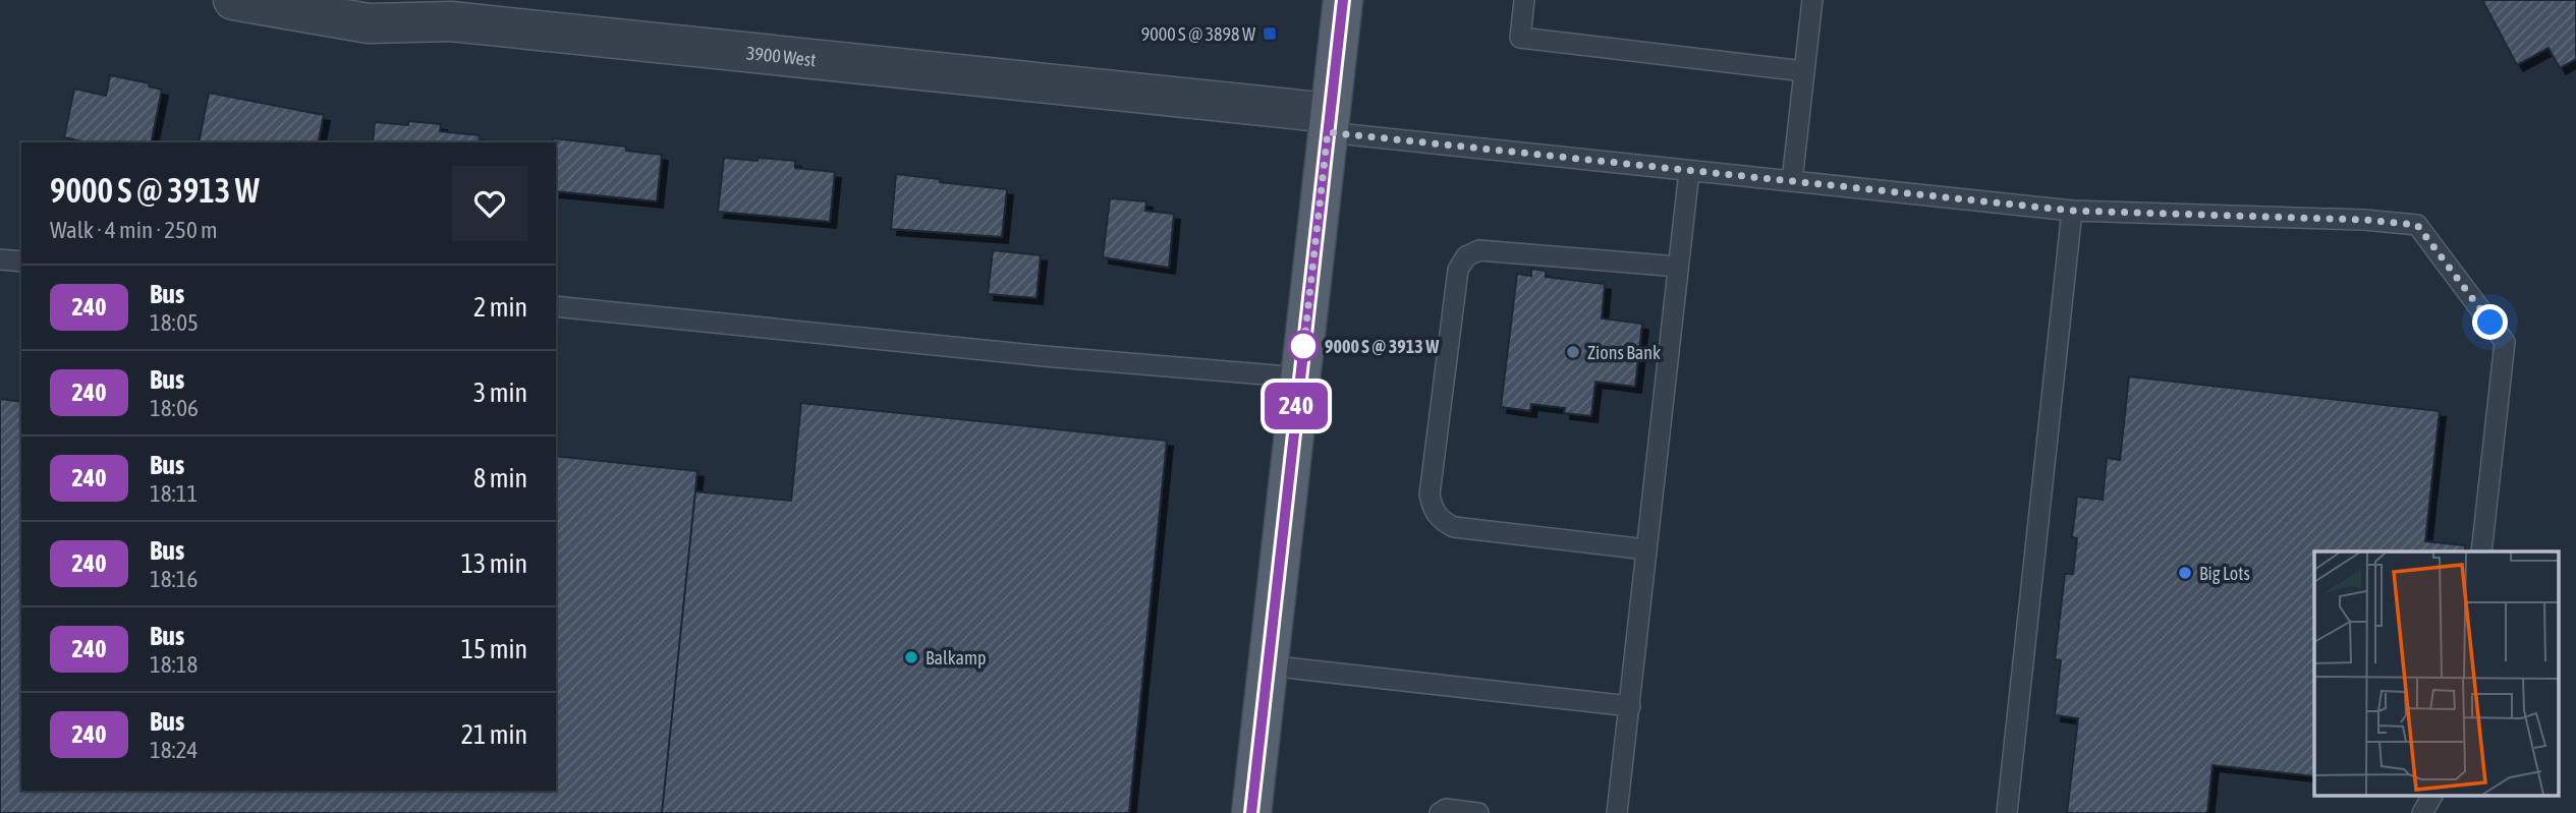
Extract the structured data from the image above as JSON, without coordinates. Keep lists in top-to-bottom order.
{
  "streets": {
    "street": ["3900 West"]
  },
  "places": {
    "transit": ["9000 S @ 3898 W"],
    "other": [
      "9000 S @ 3913 W",
      "Zions Bank",
      "Big Lots",
      "Balkamp"
    ]
  },
  "lines": ["bus line 240"],
  "page": {
    "on_map": "240",
    "heading": ["9000 S @ 3913 W", "Walk · 4 min · 250 m"],
    "list": [
      {
        "mark": "240",
        "name": "Bus",
        "note": "18:05",
        "value": "2 min"
      },
      {
        "mark": "240",
        "name": "Bus",
        "note": "18:06",
        "value": "3 min"
      },
      {
        "mark": "240",
        "name": "Bus",
        "note": "18:11",
        "value": "8 min"
      },
      {
        "mark": "240",
        "name": "Bus",
        "note": "18:16",
        "value": "13 min"
      },
      {
        "mark": "240",
        "name": "Bus",
        "note": "18:18",
        "value": "15 min"
      },
      {
        "mark": "240",
        "name": "Bus",
        "note": "18:24",
        "value": "21 min"
      }
    ]
  }
}
